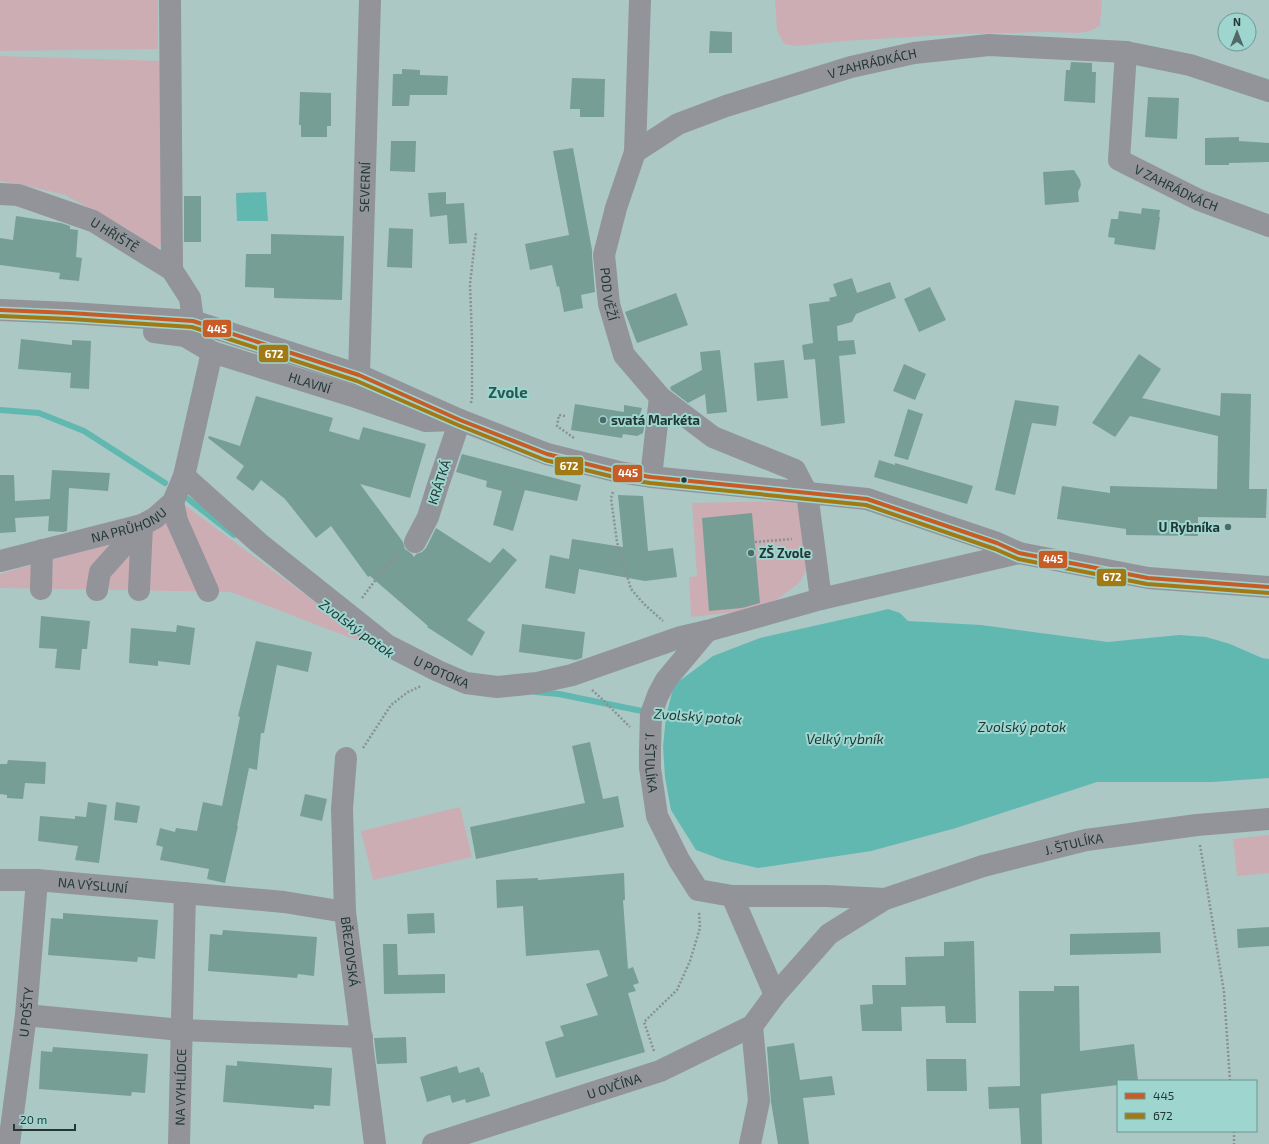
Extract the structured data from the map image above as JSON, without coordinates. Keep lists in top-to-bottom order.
{
  "streets": {
    "street": [
      "V ZAHRÁDKÁCH",
      "SEVERNÍ",
      "U HŘIŠTĚ",
      "POD VĚŽÍ",
      "HLAVNÍ",
      "KRÁTKÁ",
      "NA PRŮHONU",
      "U POTOKA",
      "J. ŠTULÍKA",
      "NA VÝSLUNÍ",
      "BŘEZOVSKÁ",
      "U POŠTY",
      "U OVČÍNA",
      "NA VYHLÍDCE"
    ]
  },
  "crossings": [
    ["V ZAHRÁDKÁCH", "POD VĚŽÍ"],
    ["SEVERNÍ", "HLAVNÍ"],
    ["U HŘIŠTĚ", "HLAVNÍ"],
    ["POD VĚŽÍ", "HLAVNÍ"],
    ["HLAVNÍ", "KRÁTKÁ"],
    ["HLAVNÍ", "NA PRŮHONU"],
    ["NA PRŮHONU", "U POTOKA"],
    ["U POTOKA", "J. ŠTULÍKA"],
    ["J. ŠTULÍKA", "U OVČÍNA"],
    ["NA VÝSLUNÍ", "BŘEZOVSKÁ"],
    ["NA VÝSLUNÍ", "U POŠTY"]
  ],
  "districts": ["Zvole"],
  "water": ["Zvolský potok", "Velký rybník"],
  "places": ["svatá Markéta", "U Rybníka", "ZŠ Zvole"],
  "lines": ["transit line 445", "transit line 672"],
  "legend": ["445", "672"],
  "scale_bar": "20 m",
  "north": "top"
}
